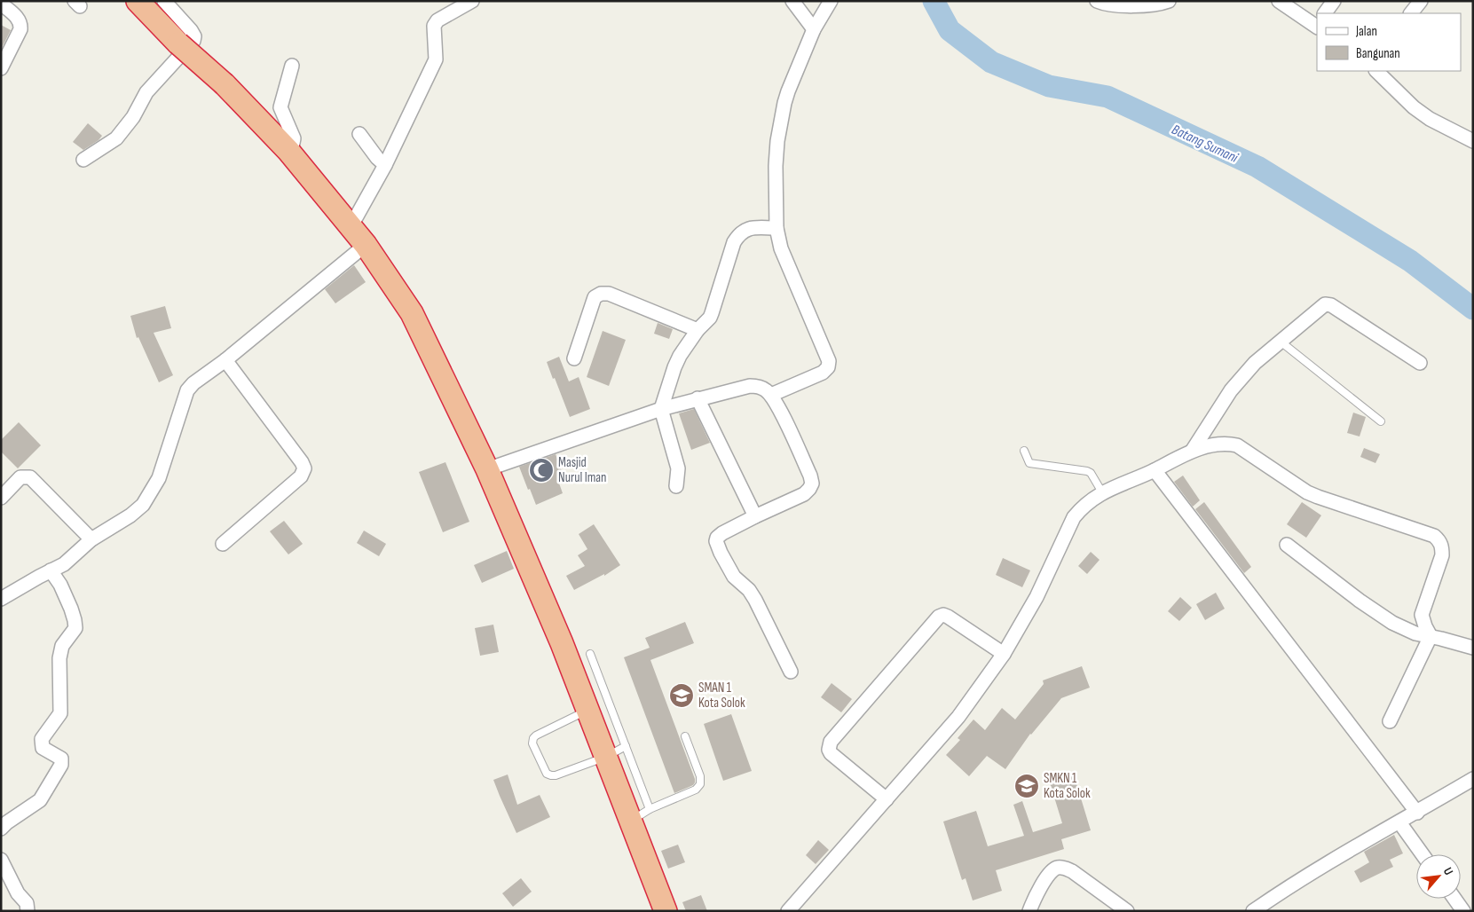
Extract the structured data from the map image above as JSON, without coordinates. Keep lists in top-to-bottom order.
{
  "water": ["Batang Sumani"],
  "places": {
    "mosque": ["Masjid Nurul Iman"],
    "school or university": ["SMAN 1 Kota Solok", "SMKN 1 Kota Solok"]
  },
  "legend": ["Jalan", "Bangunan"],
  "north": "top right"
}
